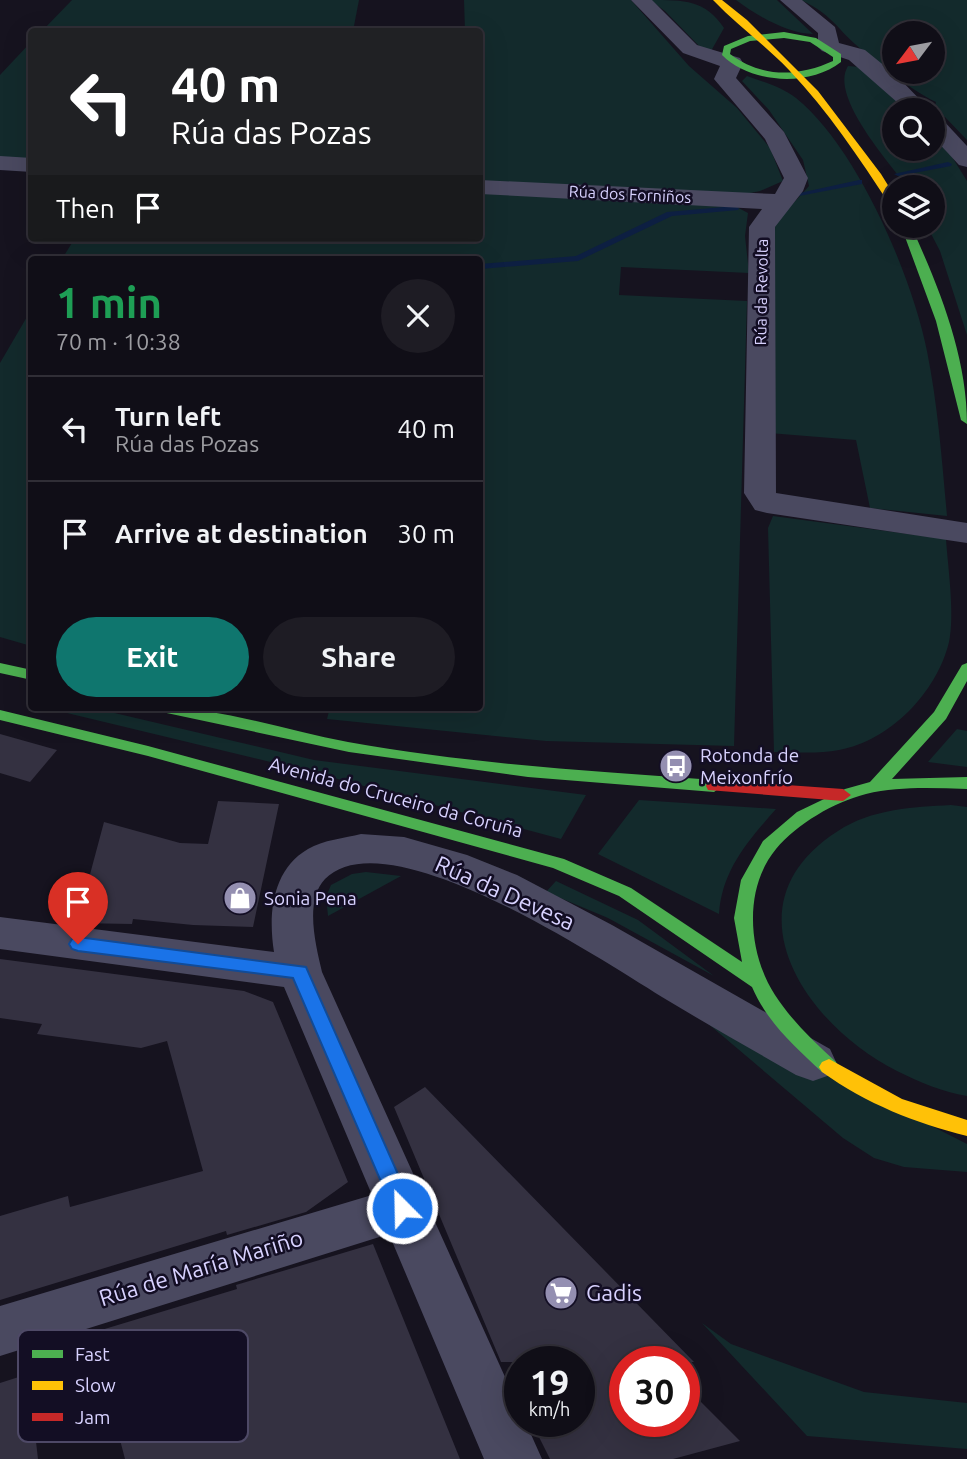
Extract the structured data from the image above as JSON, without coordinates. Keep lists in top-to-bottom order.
{
  "streets": {
    "main road": ["Avenida do Cruceiro da Coruña"],
    "street": [
      "Rúa dos Forniños",
      "Rúa da Revolta",
      "Rúa da Devesa",
      "Rúa de María Mariño"
    ]
  },
  "crossings": [
    ["Rúa dos Forniños", "Rúa da Revolta"],
    ["Rúa da Devesa", "Rúa de María Mariño"]
  ],
  "places": {
    "bus stop": ["Rotonda de Meixonfrío"],
    "shop": ["Sonia Pena"],
    "supermarket": ["Gadis"]
  },
  "legend": ["Fast", "Slow", "Jam"],
  "north": "bottom left",
  "page": {
    "turn": ["40 m", "Rúa das Pozas"],
    "then": "Then",
    "heading": ["1 min", "70 m · 10:38"],
    "list": [
      {
        "name": "Turn left",
        "note": "Rúa das Pozas",
        "value": "40 m"
      },
      {
        "name": "Arrive at destination",
        "value": "30 m"
      }
    ],
    "buttons": ["Exit", "Share"],
    "speed": "19 km/h",
    "limit": "30"
  }
}
